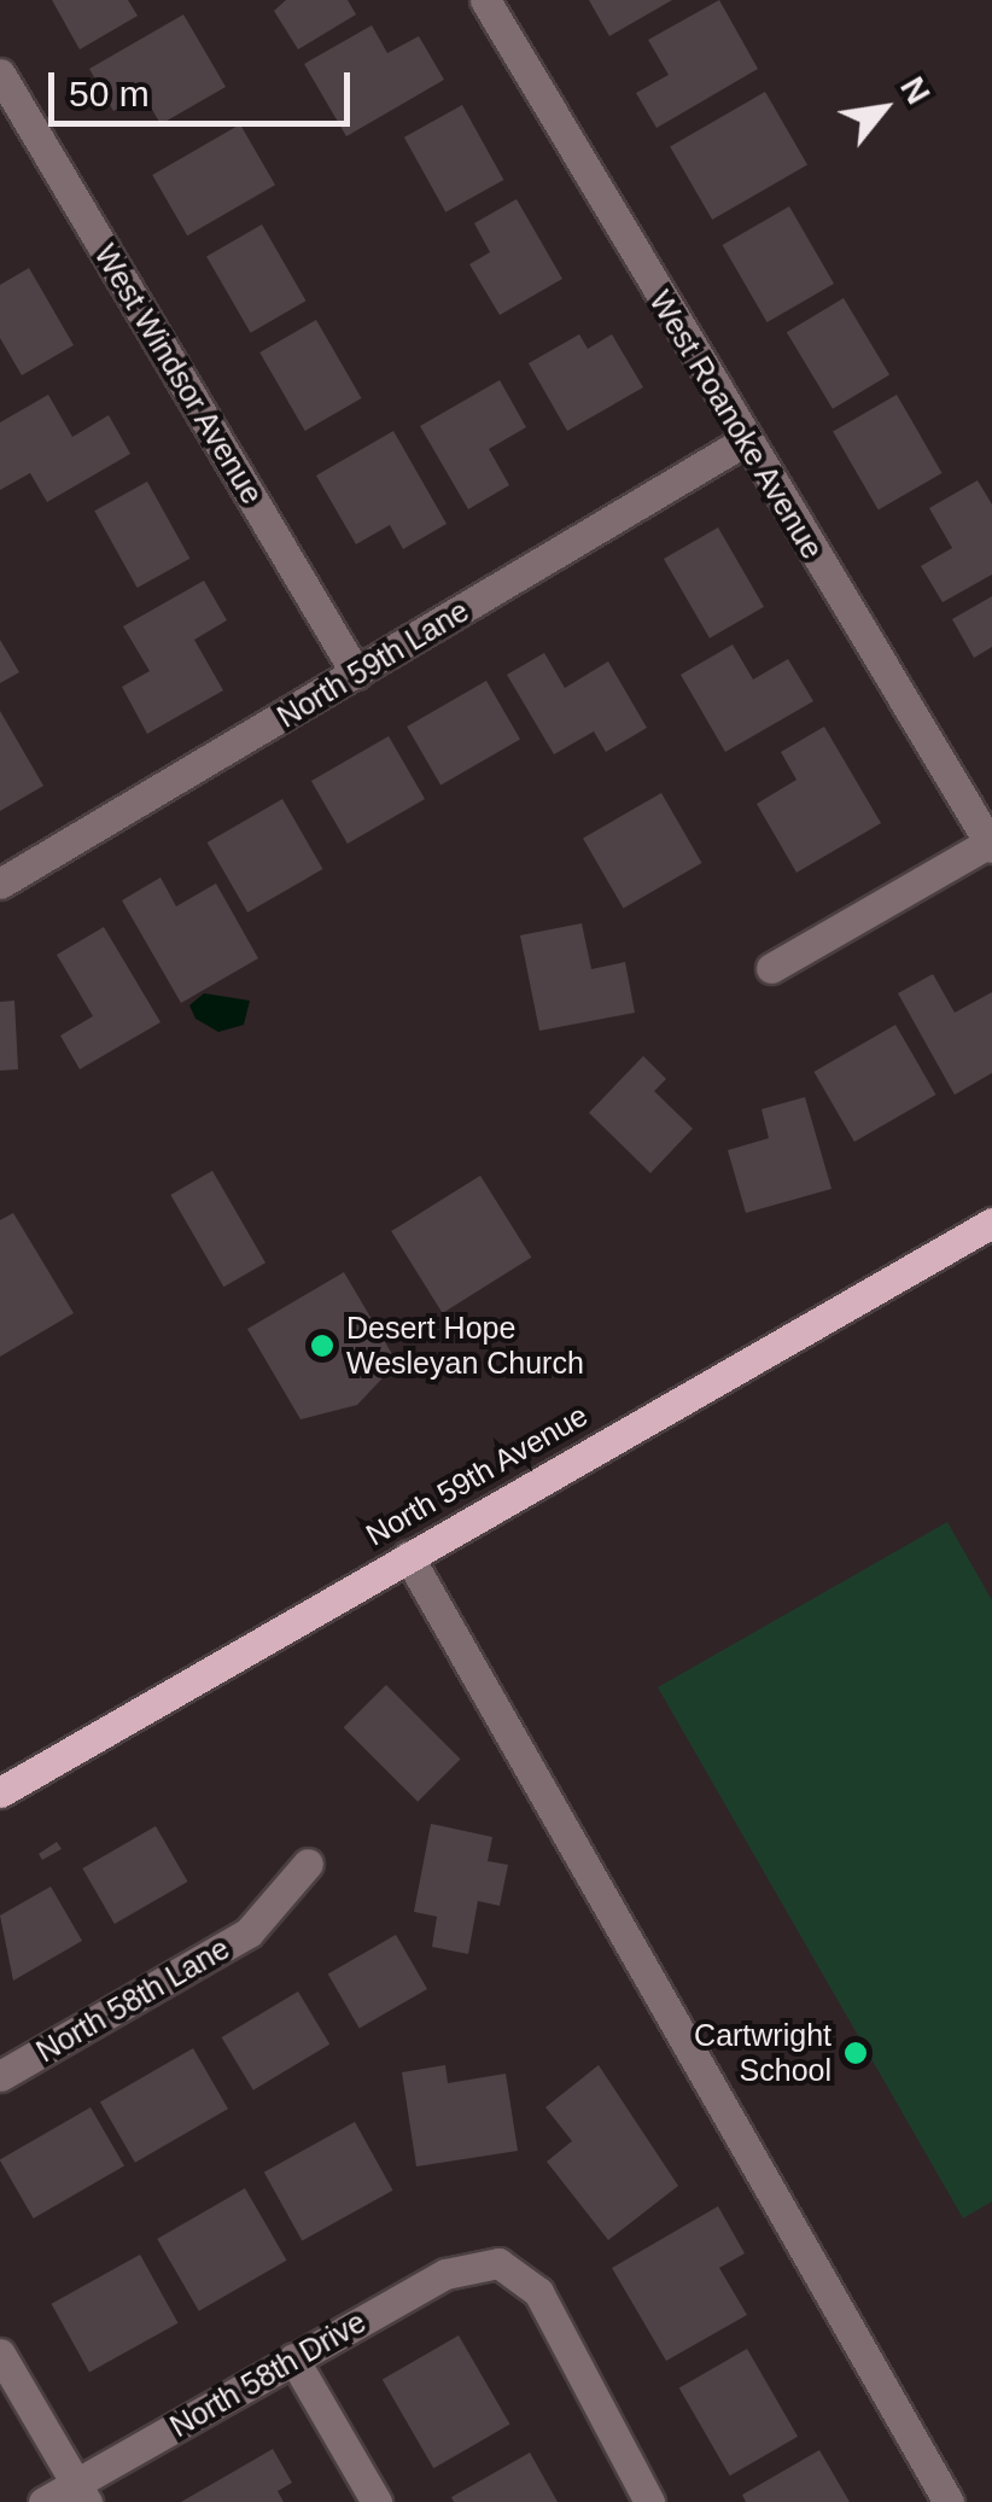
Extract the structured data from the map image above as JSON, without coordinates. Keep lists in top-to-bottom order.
{
  "streets": {
    "main road": ["North 59th Avenue"],
    "street": [
      "West Windsor Avenue",
      "West Roanoke Avenue",
      "North 59th Lane",
      "North 58th Lane",
      "North 58th Drive"
    ]
  },
  "crossings": [
    ["West Windsor Avenue", "North 59th Lane"],
    ["West Roanoke Avenue", "North 59th Lane"]
  ],
  "places": ["Desert Hope Wesleyan Church", "Cartwright School"],
  "scale_bar": "50 m",
  "north": "top right"
}
